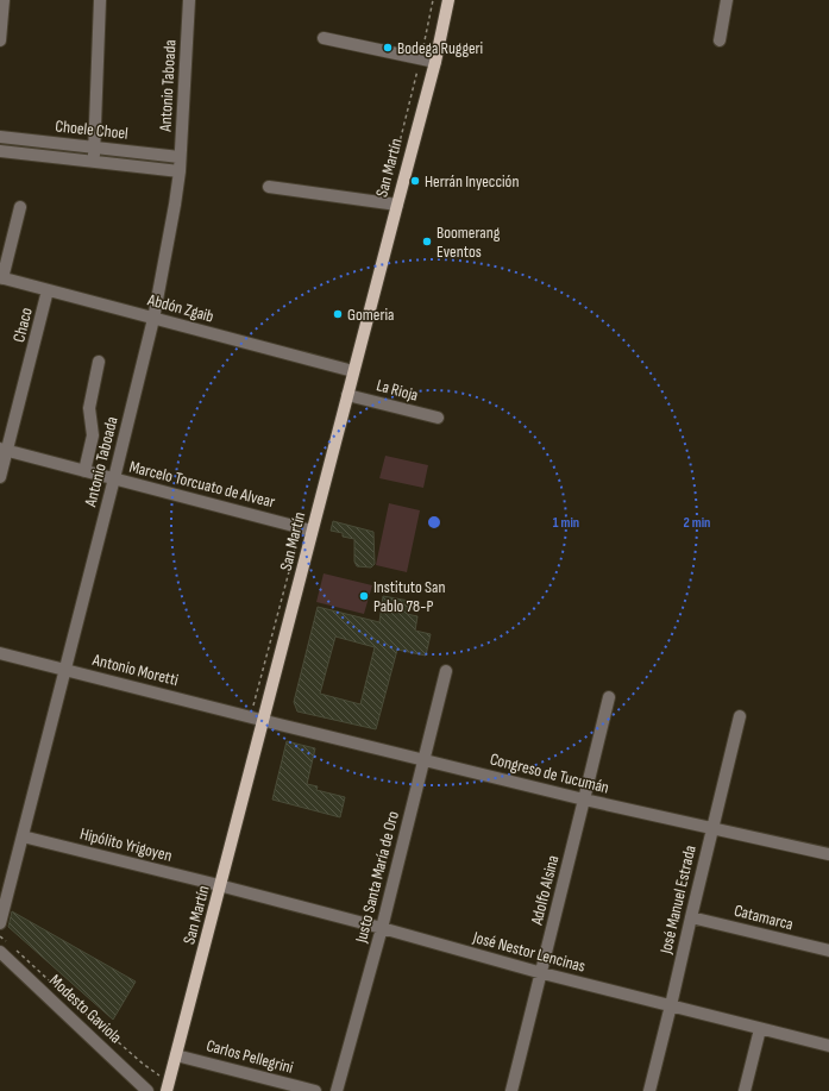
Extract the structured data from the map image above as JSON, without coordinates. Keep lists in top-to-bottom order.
{
  "streets": {
    "main road": ["San Martín"],
    "street": [
      "Antonio Taboada",
      "Choele Choel",
      "Abdón Zgaib",
      "Chaco",
      "La Rioja",
      "Marcelo Torcuato de Alvear",
      "Antonio Moretti",
      "Congreso de Tucumán",
      "Hipólito Yrigoyen",
      "Justo Santa María de Oro",
      "Adolfo Alsina",
      "José Manuel Estrada",
      "Catamarca",
      "José Nestor Lencinas",
      "Modesto Gaviola",
      "Carlos Pellegrini"
    ]
  },
  "crossings": [
    ["Antonio Taboada", "Choele Choel"],
    ["Antonio Taboada", "Abdón Zgaib"],
    ["Antonio Taboada", "Marcelo Torcuato de Alvear"],
    ["Antonio Taboada", "Antonio Moretti"],
    ["Antonio Taboada", "Hipólito Yrigoyen"],
    ["San Martín", "Abdón Zgaib"],
    ["San Martín", "La Rioja"],
    ["San Martín", "Marcelo Torcuato de Alvear"],
    ["San Martín", "Antonio Moretti"],
    ["San Martín", "Congreso de Tucumán"],
    ["San Martín", "Hipólito Yrigoyen"],
    ["San Martín", "José Nestor Lencinas"],
    ["San Martín", "Carlos Pellegrini"],
    ["Abdón Zgaib", "Chaco"],
    ["Chaco", "Marcelo Torcuato de Alvear"],
    ["Antonio Moretti", "Congreso de Tucumán"],
    ["Congreso de Tucumán", "Justo Santa María de Oro"],
    ["Congreso de Tucumán", "Adolfo Alsina"],
    ["Congreso de Tucumán", "José Manuel Estrada"],
    ["Hipólito Yrigoyen", "José Nestor Lencinas"],
    ["Justo Santa María de Oro", "José Nestor Lencinas"],
    ["Adolfo Alsina", "José Nestor Lencinas"],
    ["José Manuel Estrada", "Catamarca"],
    ["José Manuel Estrada", "José Nestor Lencinas"]
  ],
  "places": [
    "Bodega Ruggeri",
    "Herrán Inyección",
    "Boomerang Eventos",
    "Gomeria",
    "Instituto San Pablo 78-P"
  ],
  "rings": ["1 min", "2 min"]
}
